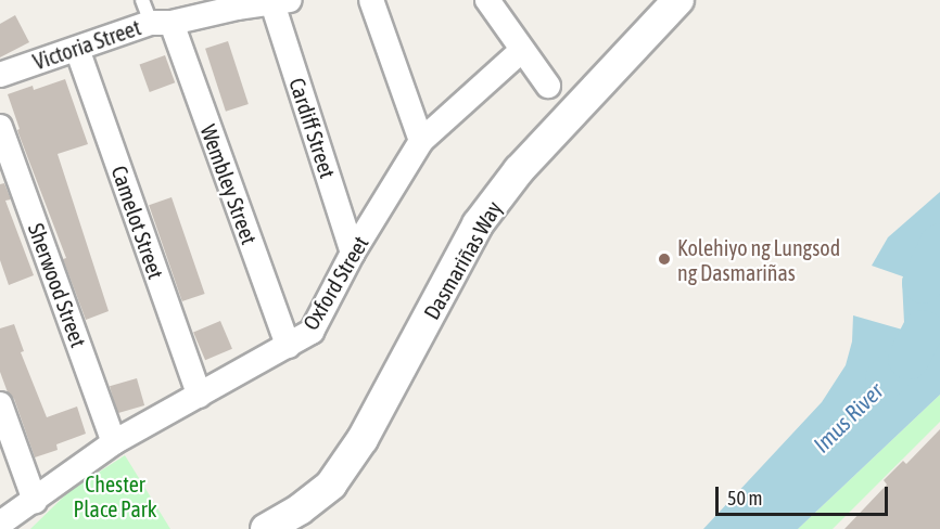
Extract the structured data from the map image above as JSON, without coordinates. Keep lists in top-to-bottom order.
{
  "streets": {
    "street": [
      "Victoria Street",
      "Cardiff Street",
      "Wembley Street",
      "Camelot Street",
      "Dasmariñas Way",
      "Oxford Street",
      "Sherwood Street"
    ]
  },
  "crossings": [
    ["Victoria Street", "Cardiff Street"],
    ["Victoria Street", "Wembley Street"],
    ["Victoria Street", "Camelot Street"],
    ["Cardiff Street", "Oxford Street"],
    ["Wembley Street", "Oxford Street"],
    ["Camelot Street", "Oxford Street"],
    ["Oxford Street", "Sherwood Street"]
  ],
  "water": ["Imus River"],
  "parks": ["Chester Place Park"],
  "places": ["Kolehiyo ng Lungsod ng Dasmariñas"],
  "scale_bar": "50 m"
}
